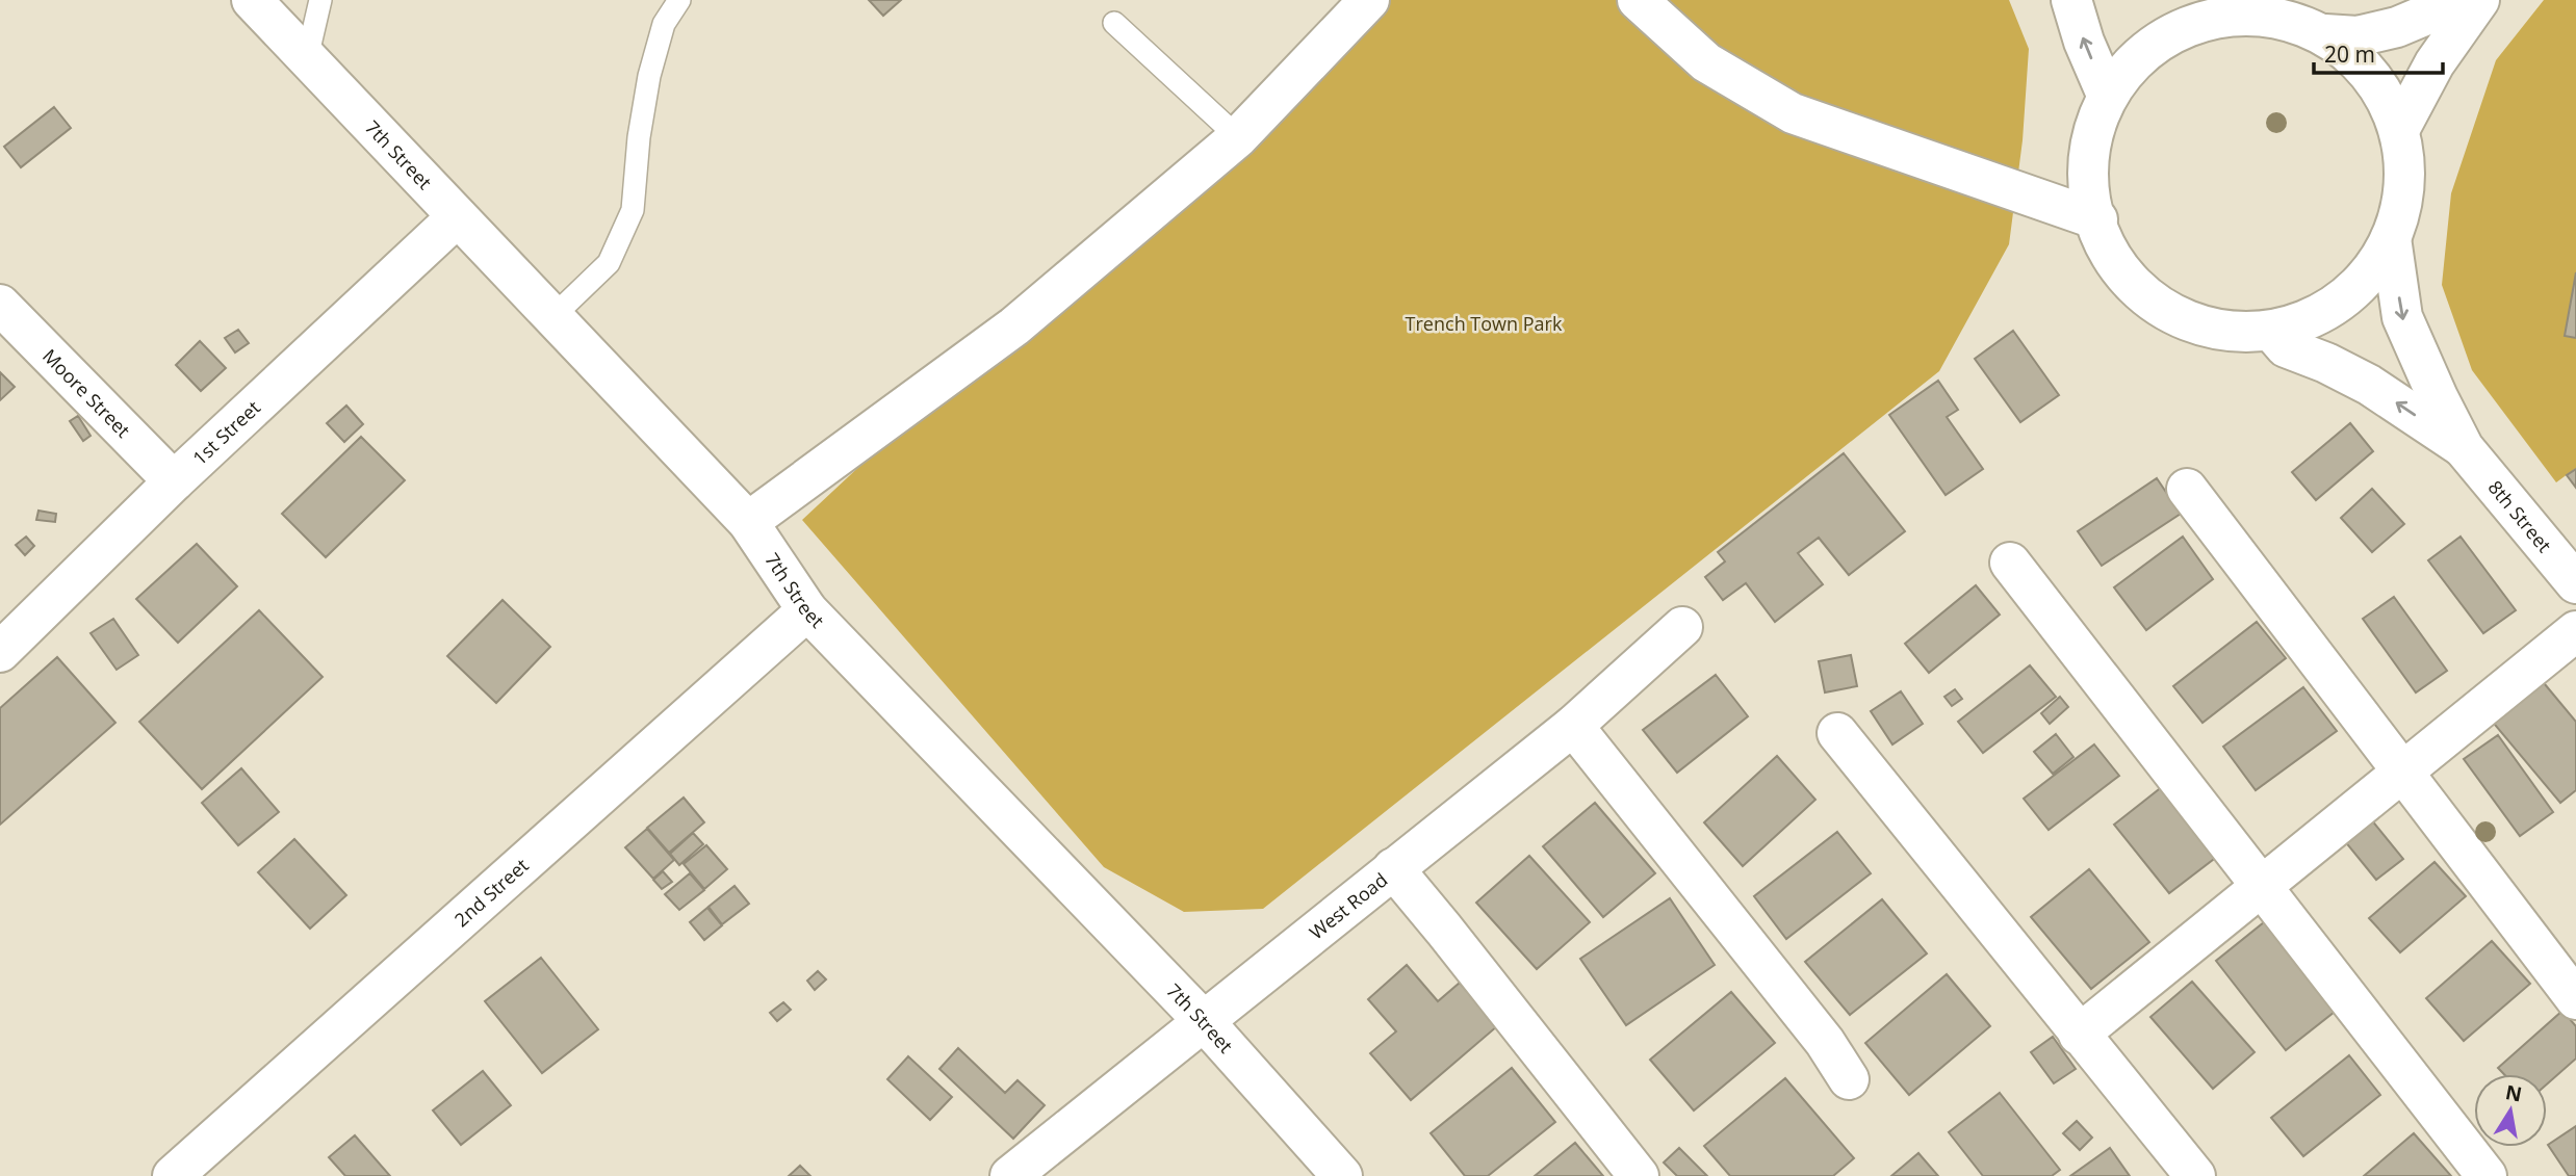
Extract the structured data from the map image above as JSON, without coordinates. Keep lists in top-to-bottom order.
{
  "streets": {
    "street": [
      "7th Street",
      "Moore Street",
      "1st Street",
      "8th Street",
      "2nd Street",
      "West Road"
    ]
  },
  "crossings": [
    ["7th Street", "1st Street"],
    ["7th Street", "2nd Street"],
    ["7th Street", "West Road"],
    ["Moore Street", "1st Street"]
  ],
  "parks": ["Trench Town Park"],
  "scale_bar": "20 m",
  "north": "top"
}
